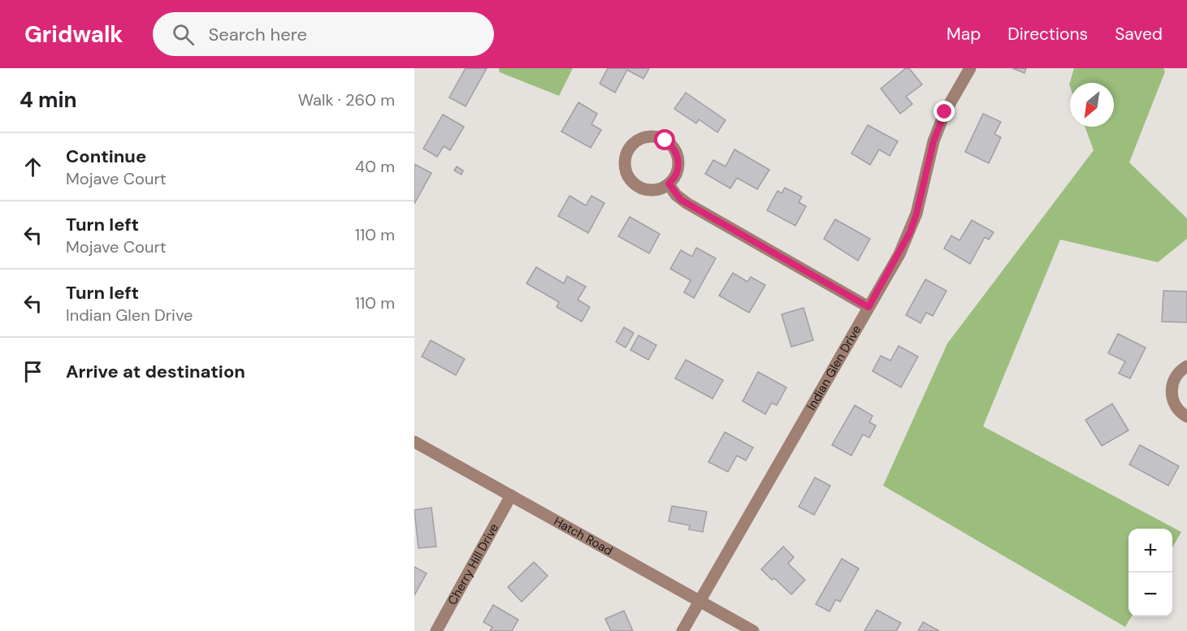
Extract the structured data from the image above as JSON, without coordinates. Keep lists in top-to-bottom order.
{
  "streets": {
    "street": ["Indian Glen Drive", "Hatch Road", "Cherry Hill Drive"]
  },
  "crossings": [
    ["Indian Glen Drive", "Hatch Road"],
    ["Hatch Road", "Cherry Hill Drive"]
  ],
  "north": "bottom left",
  "page": {
    "header": "Gridwalk",
    "search": "Search here",
    "nav": ["Map", "Directions", "Saved"],
    "heading": ["4 min", "Walk · 260 m"],
    "list": [
      ["Continue", "Mojave Court", "40 m"],
      ["Turn left", "Mojave Court", "110 m"],
      ["Turn left", "Indian Glen Drive", "110 m"],
      "Arrive at destination"
    ],
    "map_buttons": ["+", "−"]
  }
}
